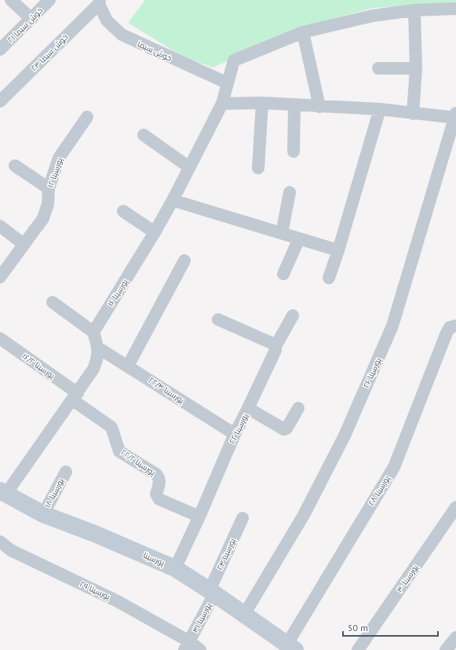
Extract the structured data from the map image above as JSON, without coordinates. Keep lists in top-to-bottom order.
{
  "streets": {
    "street": [
      "خوش سیما ۲۱",
      "خوش سیما",
      "خوش سیما ۲۳",
      "پورسینا ۱۲",
      "پورسینا ۱۶",
      "پورسینا ۱۶/۲",
      "پورسینا ۲۶",
      "پورسینا ۲۲/۴",
      "پورسینا ۲۲",
      "پورسینا ۲۲/۲",
      "پورسینا ۲۸",
      "پورسینا ۱۸",
      "پورسینا ۲۴",
      "پورسینا",
      "پورسینا ۳۰",
      "پورسینا ۲۹",
      "پورسینا ۳۱"
    ]
  },
  "crossings": [
    ["خوش سیما", "خوش سیما ۲۳"],
    ["خوش سیما", "پورسینا ۱۶"],
    ["پورسینا ۱۶/۲", "پورسینا ۲۲/۲"],
    ["پورسینا ۲۶", "پورسینا"],
    ["پورسینا ۲۲/۴", "پورسینا ۲۲"],
    ["پورسینا ۲۲", "پورسینا ۲۲/۲"],
    ["پورسینا ۲۲", "پورسینا"],
    ["پورسینا ۲۸", "پورسینا"],
    ["پورسینا ۱۸", "پورسینا"],
    ["پورسینا ۲۴", "پورسینا"],
    ["پورسینا ۲۴", "پورسینا ۳۱"],
    ["پورسینا", "پورسینا ۳۱"],
    ["پورسینا ۲۹", "پورسینا ۳۱"]
  ],
  "scale_bar": "50 m"
}
